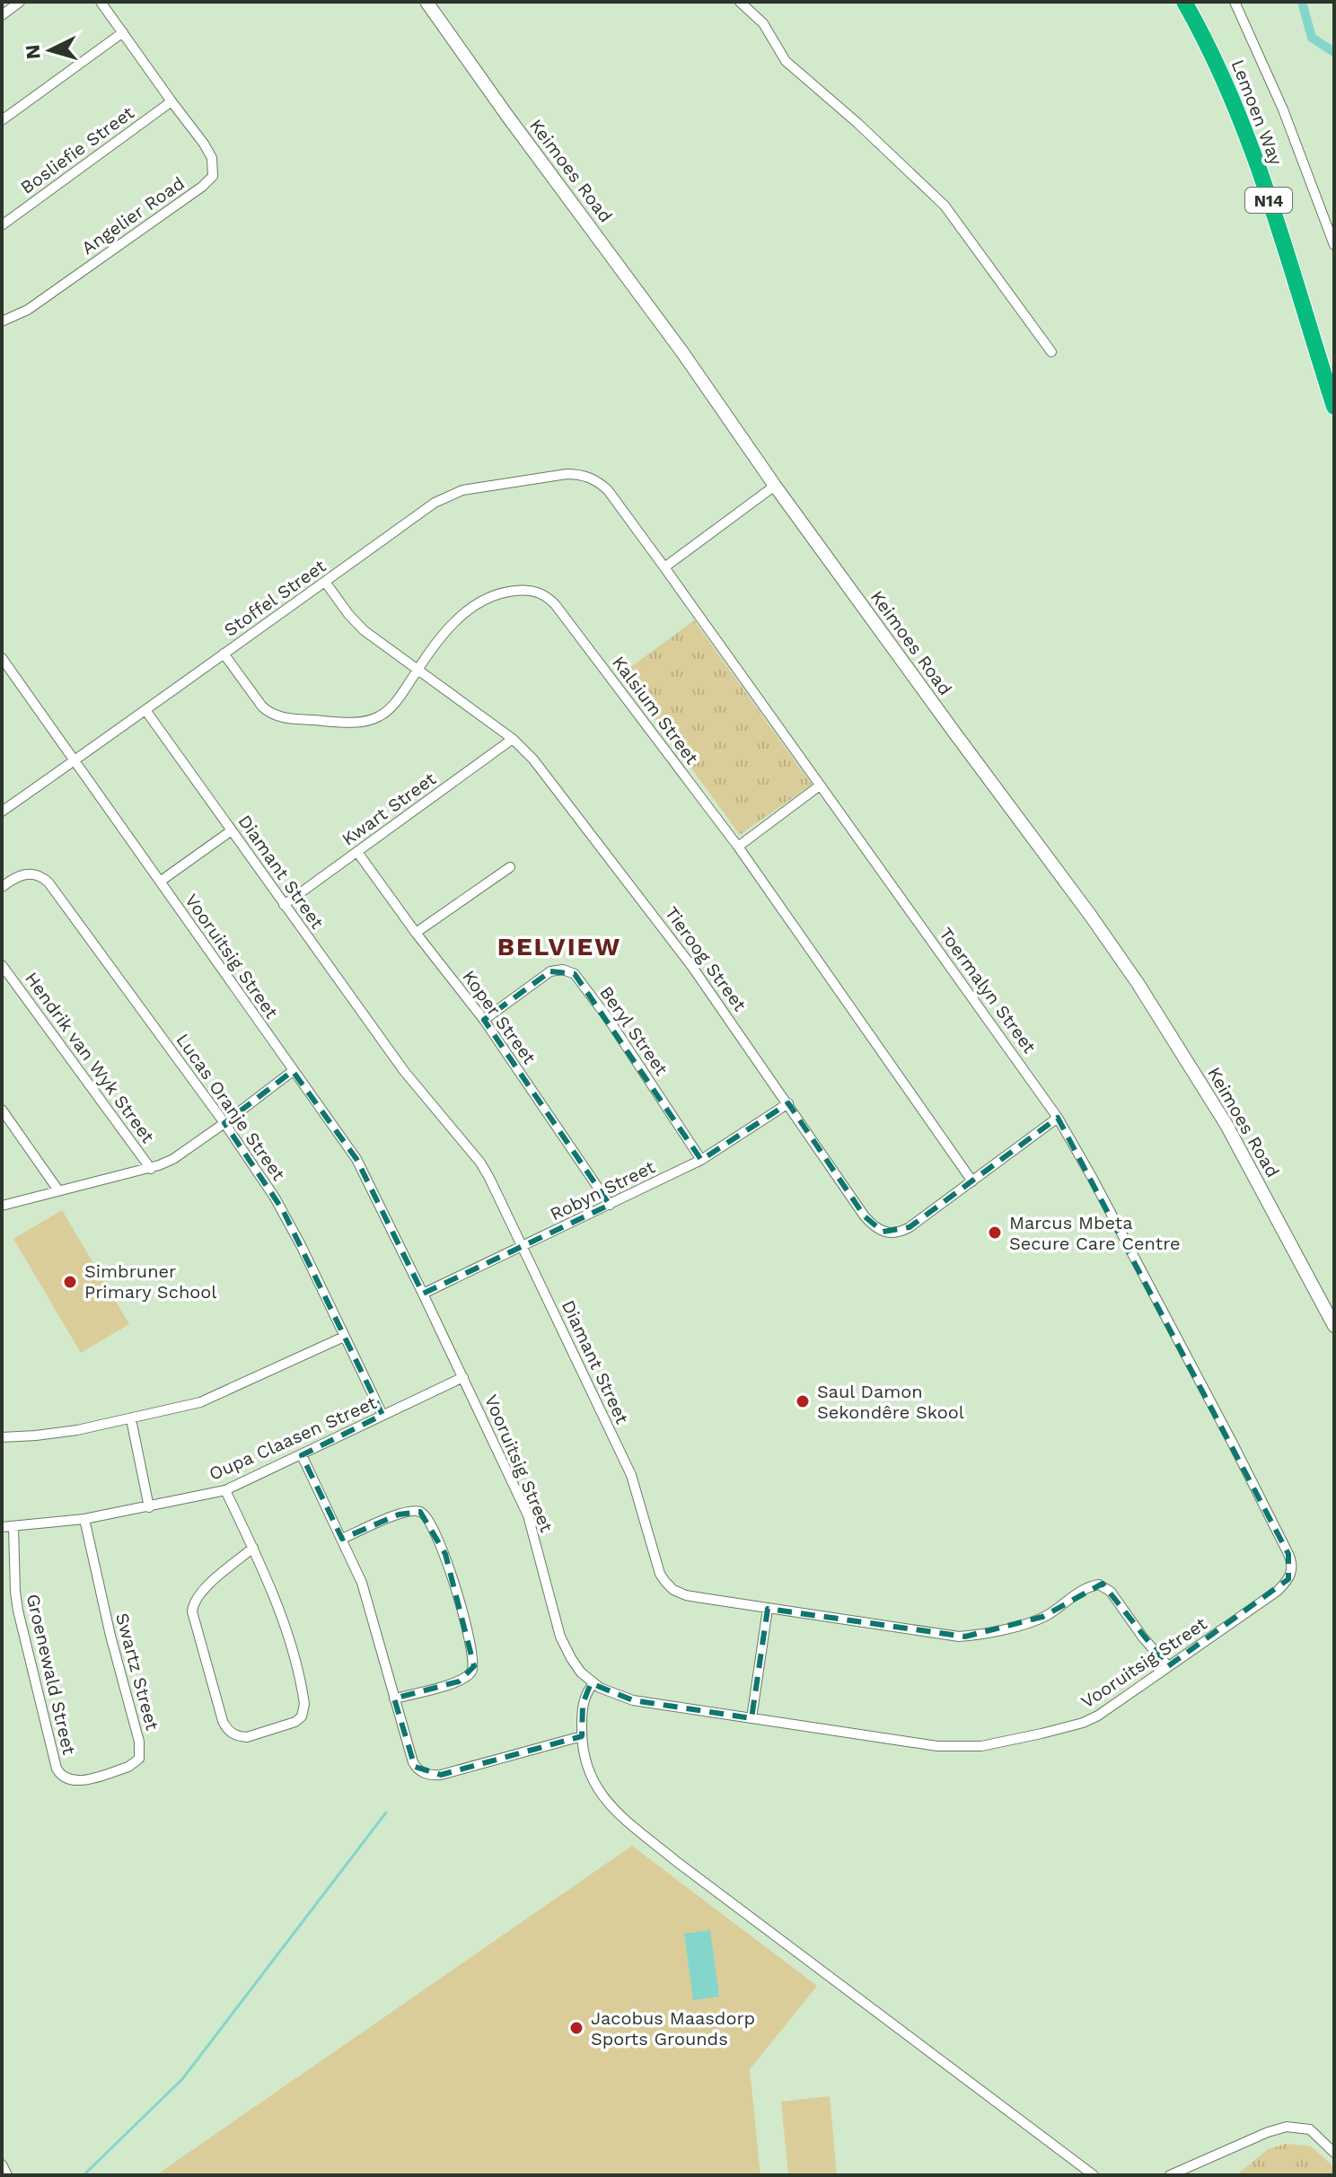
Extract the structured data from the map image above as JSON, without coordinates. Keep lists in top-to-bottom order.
{
  "streets": {
    "highway": ["Lemoen Way", "N14"],
    "street": [
      "Bosliefie Street",
      "Keimoes Road",
      "Angelier Road",
      "Stoffel Street",
      "Kalsium Street",
      "Kwart Street",
      "Diamant Street",
      "Vooruitsig Street",
      "Tieroog Street",
      "Toermalyn Street",
      "Koper Street",
      "Beryl Street",
      "Hendrik van Wyk Street",
      "Lucas Oranje Street",
      "Robyn Street",
      "Oupa Claasen Street",
      "Swartz Street",
      "Groenewald Street"
    ]
  },
  "crossings": [
    ["Bosliefie Street", "Angelier Road"],
    ["Stoffel Street", "Kalsium Street"],
    ["Stoffel Street", "Diamant Street"],
    ["Stoffel Street", "Vooruitsig Street"],
    ["Stoffel Street", "Tieroog Street"],
    ["Stoffel Street", "Toermalyn Street"],
    ["Kalsium Street", "Tieroog Street"],
    ["Kwart Street", "Diamant Street"],
    ["Kwart Street", "Tieroog Street"],
    ["Kwart Street", "Koper Street"],
    ["Diamant Street", "Vooruitsig Street"],
    ["Diamant Street", "Robyn Street"],
    ["Vooruitsig Street", "Toermalyn Street"],
    ["Vooruitsig Street", "Robyn Street"],
    ["Vooruitsig Street", "Oupa Claasen Street"],
    ["Tieroog Street", "Toermalyn Street"],
    ["Tieroog Street", "Robyn Street"],
    ["Koper Street", "Beryl Street"],
    ["Koper Street", "Robyn Street"],
    ["Beryl Street", "Robyn Street"],
    ["Lucas Oranje Street", "Oupa Claasen Street"],
    ["Oupa Claasen Street", "Swartz Street"],
    ["Oupa Claasen Street", "Groenewald Street"],
    ["Swartz Street", "Groenewald Street"]
  ],
  "districts": ["BELVIEW"],
  "places": [
    "Marcus Mbeta Secure Care Centre",
    "Simbruner Primary School",
    "Saul Damon Sekondêre Skool",
    "Jacobus Maasdorp Sports Grounds"
  ],
  "north": "left"
}
